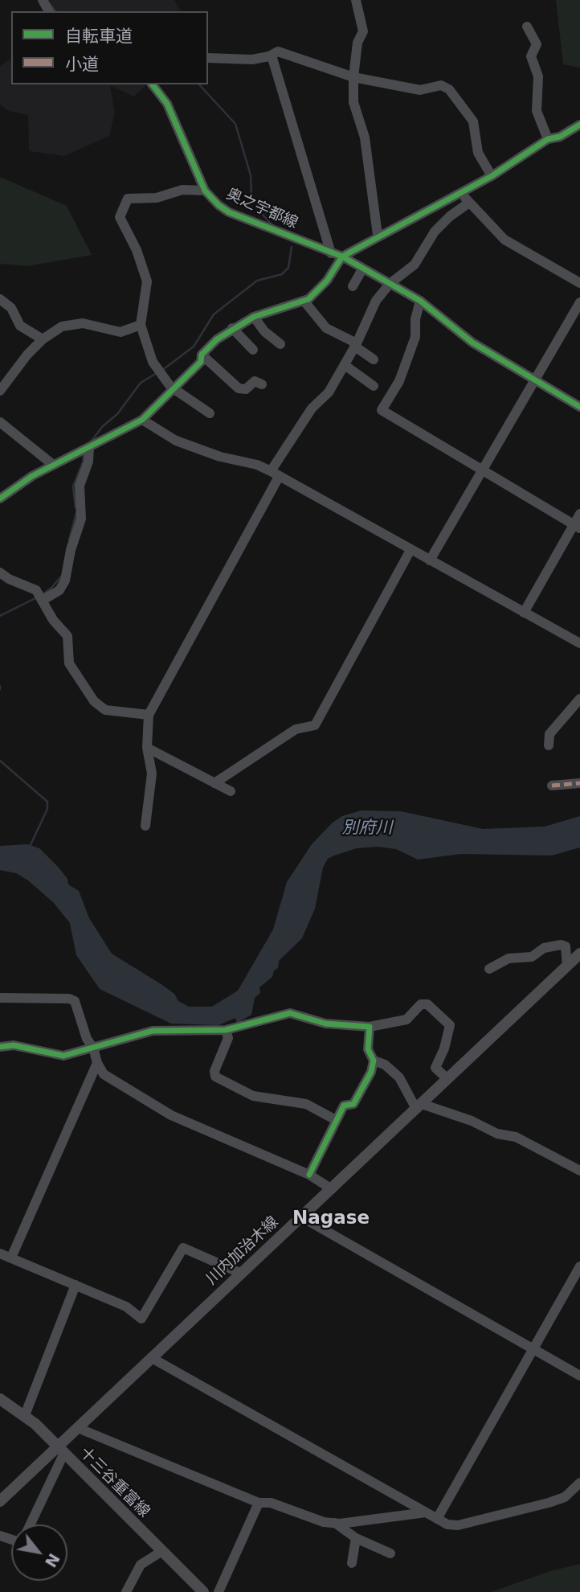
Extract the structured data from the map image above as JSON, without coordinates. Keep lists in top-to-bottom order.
{
  "streets": {
    "main road": ["川内加治木線", "十三谷重富線"],
    "street": ["奥之宇都線"]
  },
  "crossings": [
    ["川内加治木線", "十三谷重富線"]
  ],
  "districts": ["Nagase"],
  "water": ["別府川"],
  "legend": ["自転車道", "小道"],
  "north": "bottom right"
}
